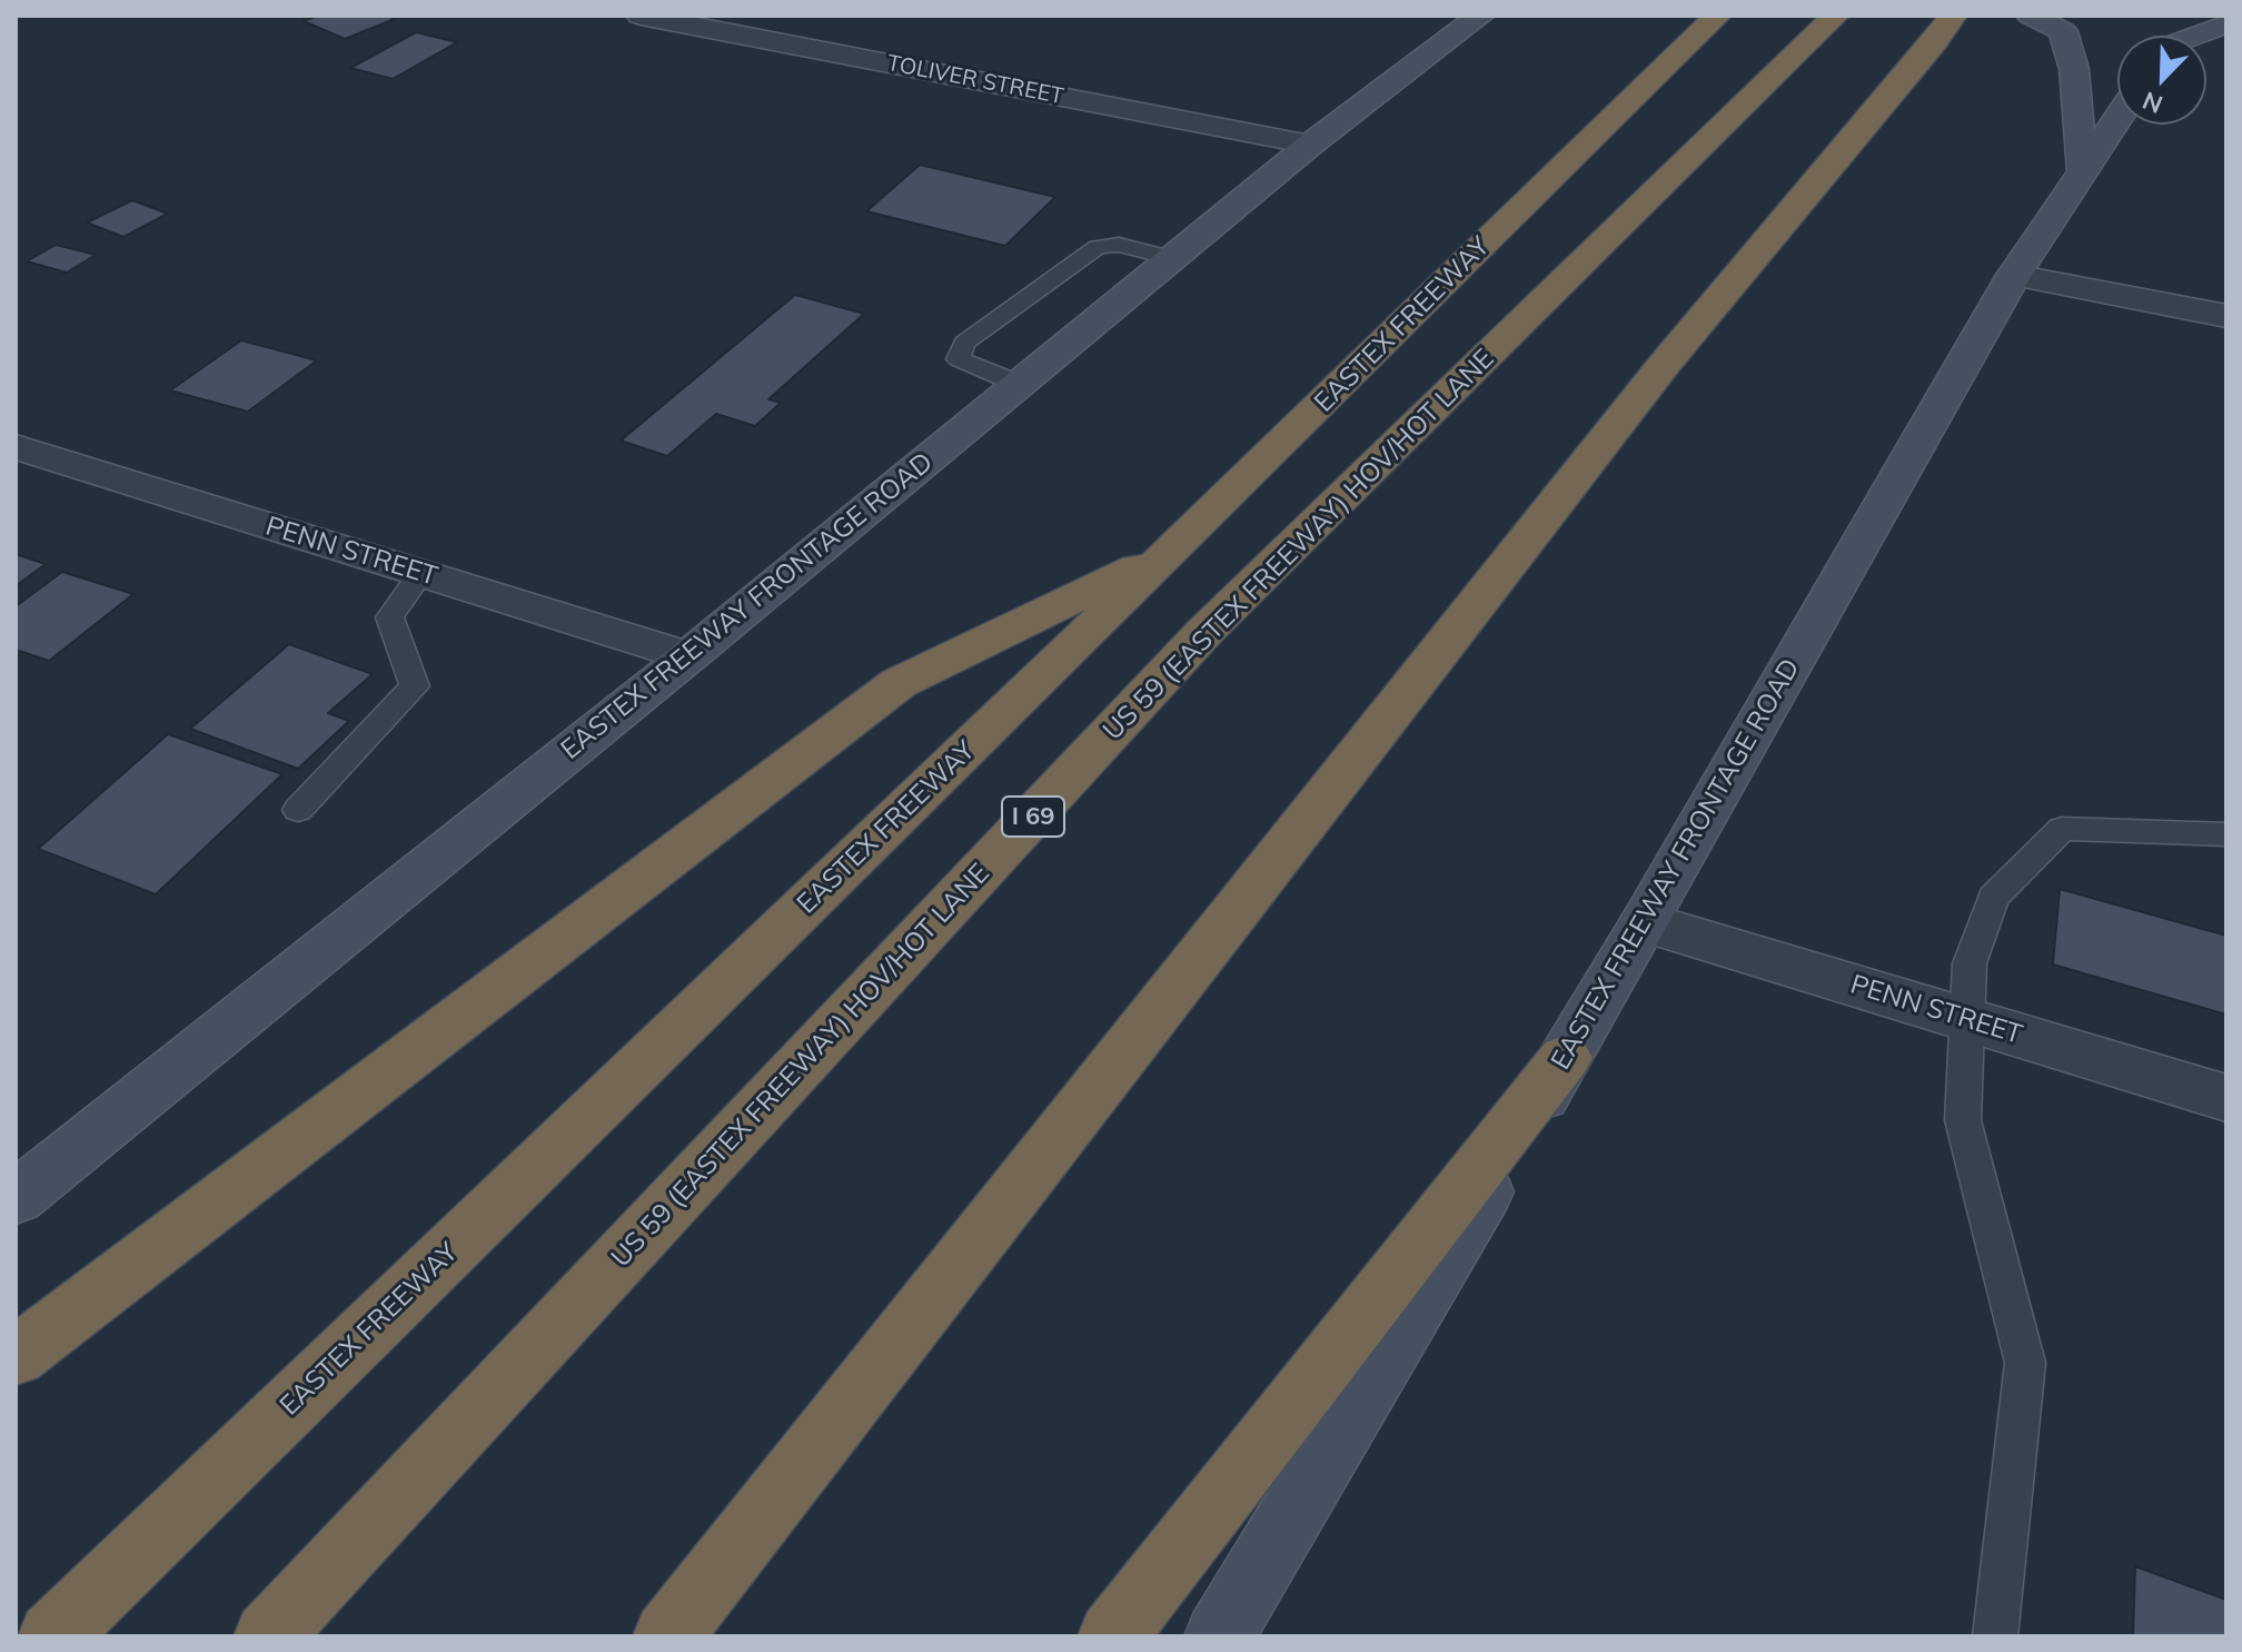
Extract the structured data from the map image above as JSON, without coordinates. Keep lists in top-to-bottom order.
{
  "streets": {
    "highway": ["EASTEX FREEWAY", "US 59 (EASTEX FREEWAY) HOV/HOT LANE", "I 69"],
    "main road": ["EASTEX FREEWAY FRONTAGE ROAD"],
    "street": ["TOLIVER STREET", "PENN STREET"]
  },
  "crossings": [
    ["TOLIVER STREET", "EASTEX FREEWAY FRONTAGE ROAD"],
    ["PENN STREET", "EASTEX FREEWAY FRONTAGE ROAD"]
  ],
  "north": "bottom left"
}
